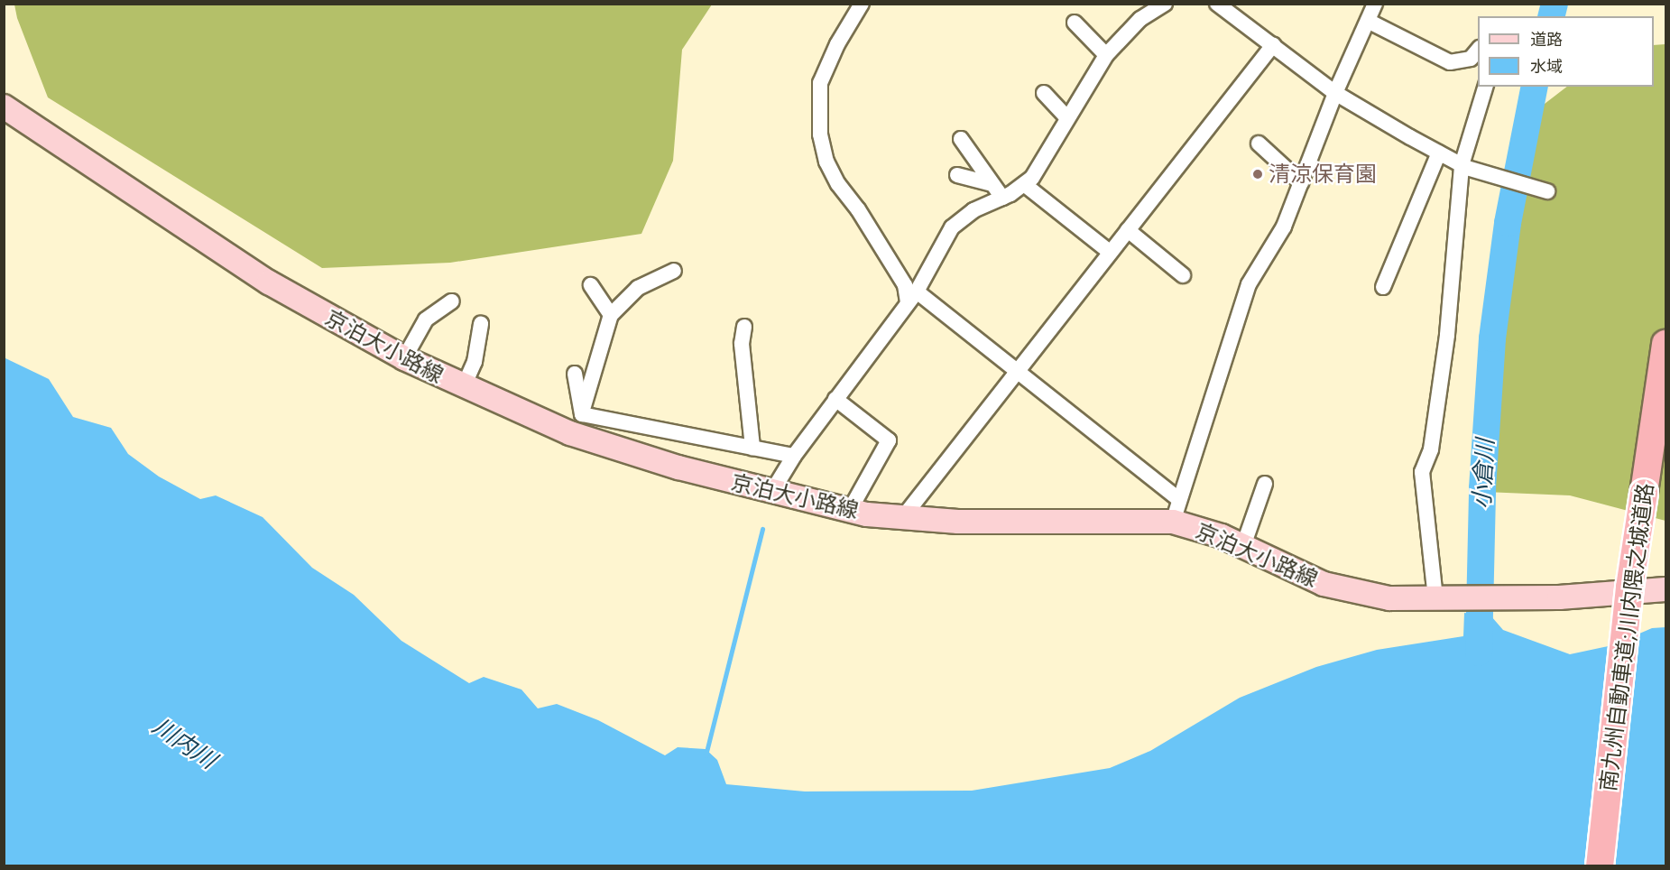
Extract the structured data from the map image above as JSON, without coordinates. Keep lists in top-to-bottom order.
{
  "streets": {
    "highway": ["南九州自動車道;川内隈之城道路"],
    "main road": ["京泊大小路線"]
  },
  "water": ["小倉川", "川内川"],
  "places": ["清涼保育園"],
  "legend": ["道路", "水域"]
}
